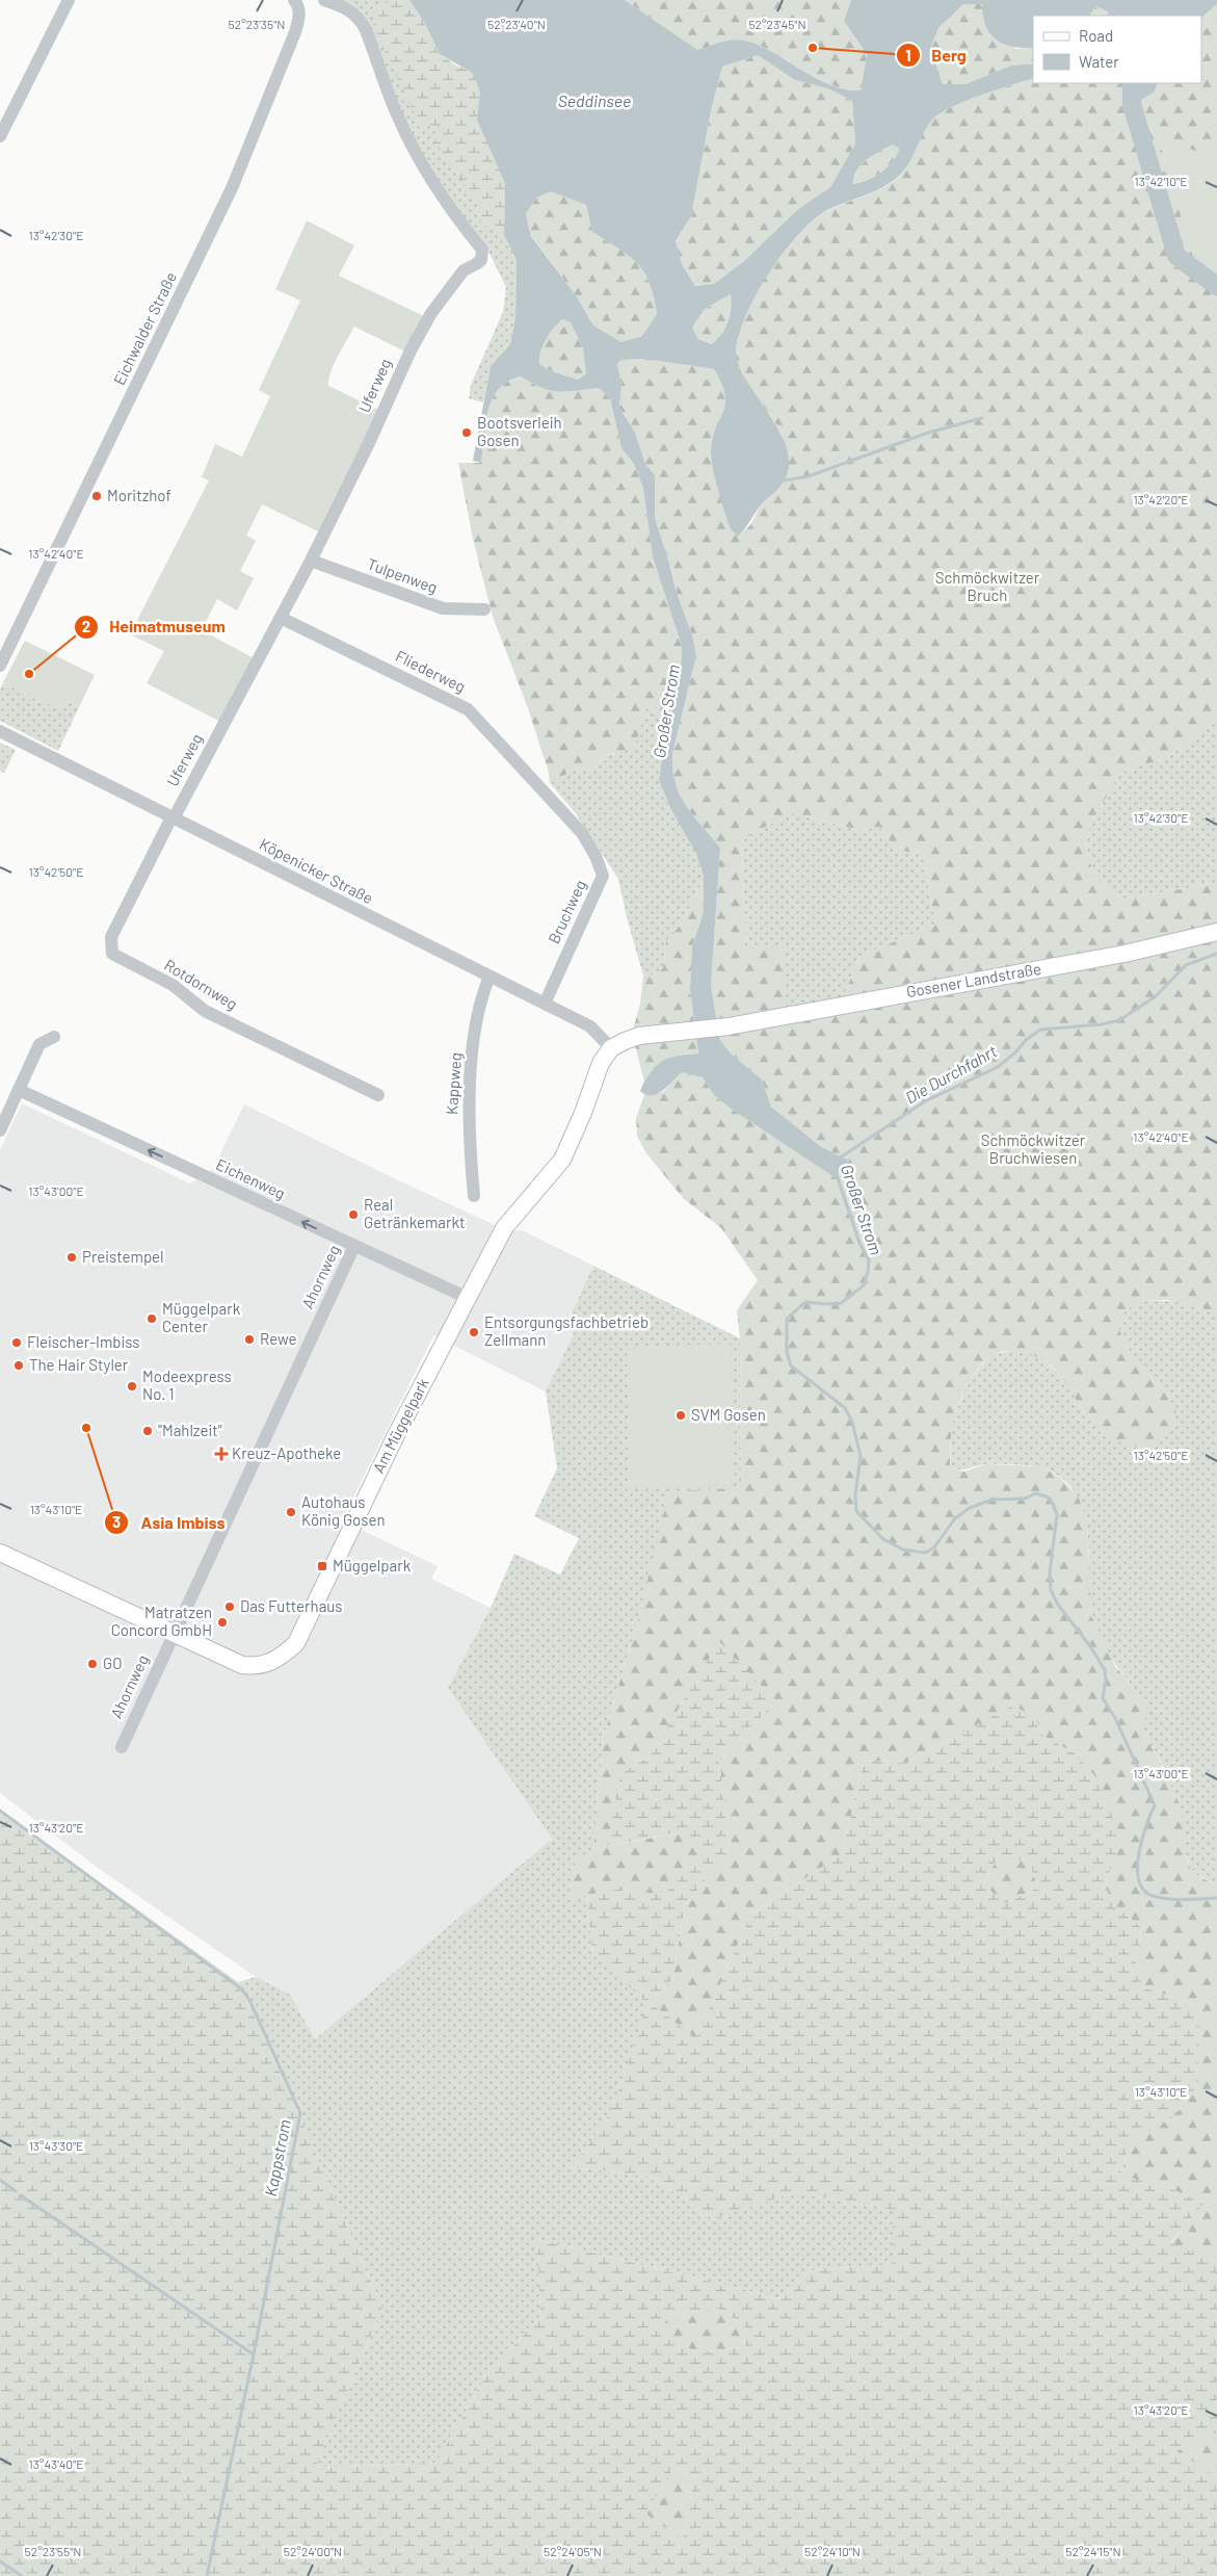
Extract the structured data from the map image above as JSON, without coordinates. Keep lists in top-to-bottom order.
{
  "streets": {
    "main road": ["Gosener Landstraße", "Am Müggelpark"],
    "street": [
      "Eichwalder Straße",
      "Uferweg",
      "Tulpenweg",
      "Fliederweg",
      "Köpenicker Straße",
      "Bruchweg",
      "Rotdornweg",
      "Kappweg",
      "Eichenweg",
      "Ahornweg"
    ]
  },
  "crossings": [
    ["Uferweg", "Tulpenweg"],
    ["Uferweg", "Fliederweg"],
    ["Uferweg", "Köpenicker Straße"],
    ["Uferweg", "Rotdornweg"],
    ["Fliederweg", "Bruchweg"],
    ["Köpenicker Straße", "Bruchweg"],
    ["Köpenicker Straße", "Gosener Landstraße"],
    ["Köpenicker Straße", "Rotdornweg"],
    ["Köpenicker Straße", "Kappweg"],
    ["Köpenicker Straße", "Am Müggelpark"],
    ["Gosener Landstraße", "Am Müggelpark"],
    ["Eichenweg", "Ahornweg"],
    ["Eichenweg", "Am Müggelpark"],
    ["Ahornweg", "Am Müggelpark"]
  ],
  "one_way": ["Eichenweg"],
  "water": [
    "Seddinsee",
    "Großer Strom",
    "Die Durchfahrt",
    "Kappstrom"
  ],
  "parks": ["Schmöckwitzer Bruch", "Schmöckwitzer Bruchwiesen"],
  "places": {
    "other": [
      "Berg",
      "Bootsverleih Gosen",
      "Moritzhof",
      "Heimatmuseum",
      "Real Getränkemarkt",
      "Preistempel",
      "Müggelpark Center",
      "Entsorgungsfachbetrieb Zellmann",
      "Rewe",
      "Fleischer-Imbiss",
      "The Hair Styler",
      "Modeexpress No. 1",
      "SVM Gosen",
      "Asia Imbiss",
      "\"Mahlzeit\"",
      "Autohaus König Gosen",
      "Das Futterhaus",
      "Matratzen Concord GmbH",
      "GO"
    ],
    "health": ["Kreuz-Apotheke"],
    "transit": ["Müggelpark"]
  },
  "legend": ["Road", "Water"],
  "coordinates": [
    "52°23'35\"N",
    "52°23'40\"N",
    "52°23'45\"N",
    "13°42'10\"E",
    "13°42'30\"E",
    "13°42'20\"E",
    "13°42'40\"E",
    "13°42'50\"E",
    "13°43'00\"E",
    "13°43'10\"E",
    "13°43'20\"E",
    "13°43'30\"E",
    "13°43'40\"E",
    "52°23'55\"N",
    "52°24'00\"N",
    "52°24'05\"N",
    "52°24'10\"N",
    "52°24'15\"N"
  ]
}
